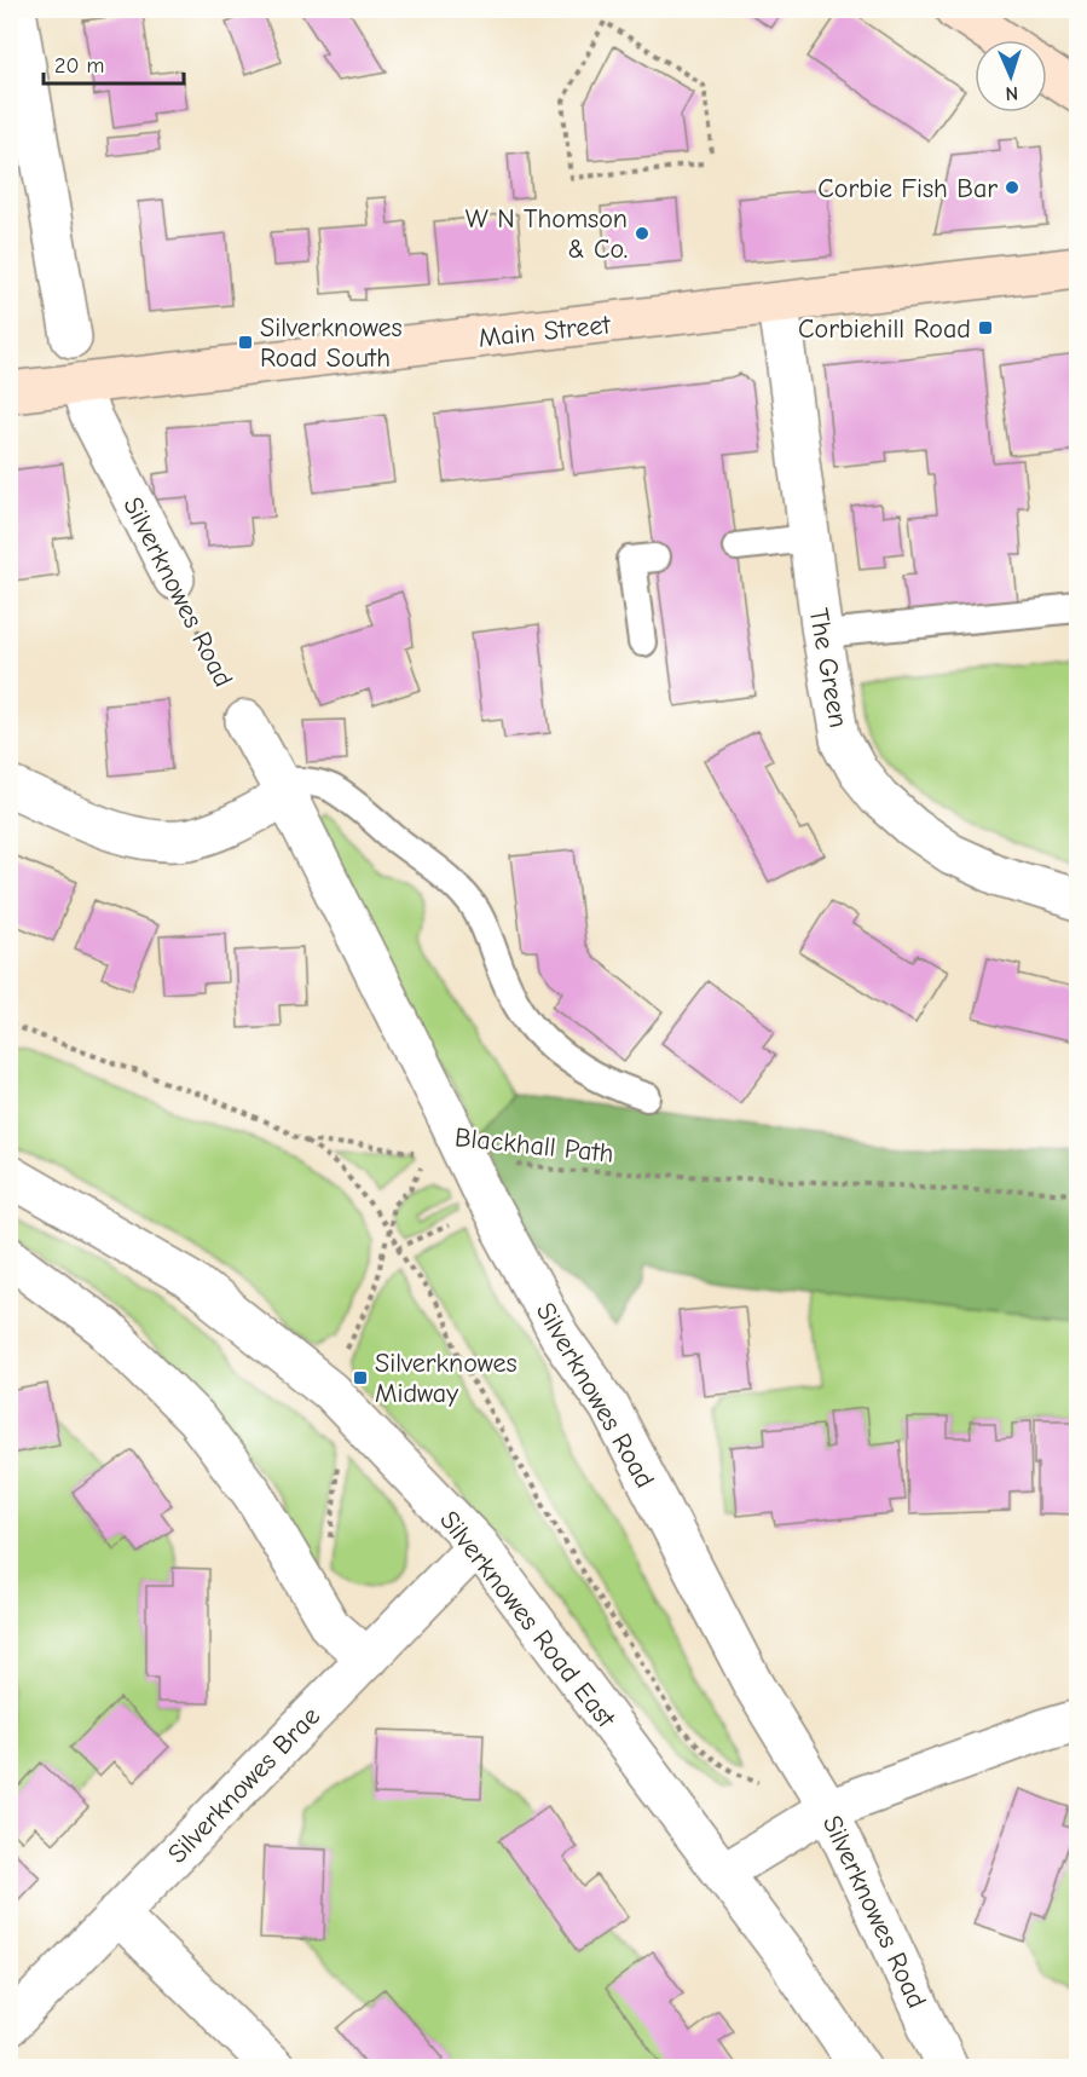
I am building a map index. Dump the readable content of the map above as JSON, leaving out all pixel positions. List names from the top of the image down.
{
  "streets": {
    "main road": ["Main Street"],
    "street": [
      "Silverknowes Road",
      "The Green",
      "Silverknowes Road East",
      "Silverknowes Brae"
    ],
    "path": ["Blackhall Path"]
  },
  "crossings": [
    ["Main Street", "Silverknowes Road"],
    ["Main Street", "The Green"],
    ["Silverknowes Road East", "Silverknowes Brae"]
  ],
  "places": {
    "other": ["Corbie Fish Bar", "W N Thomson & Co."],
    "transit": ["Corbiehill Road", "Silverknowes Road South", "Silverknowes Midway"]
  },
  "scale_bar": "20 m",
  "north": "bottom"
}
